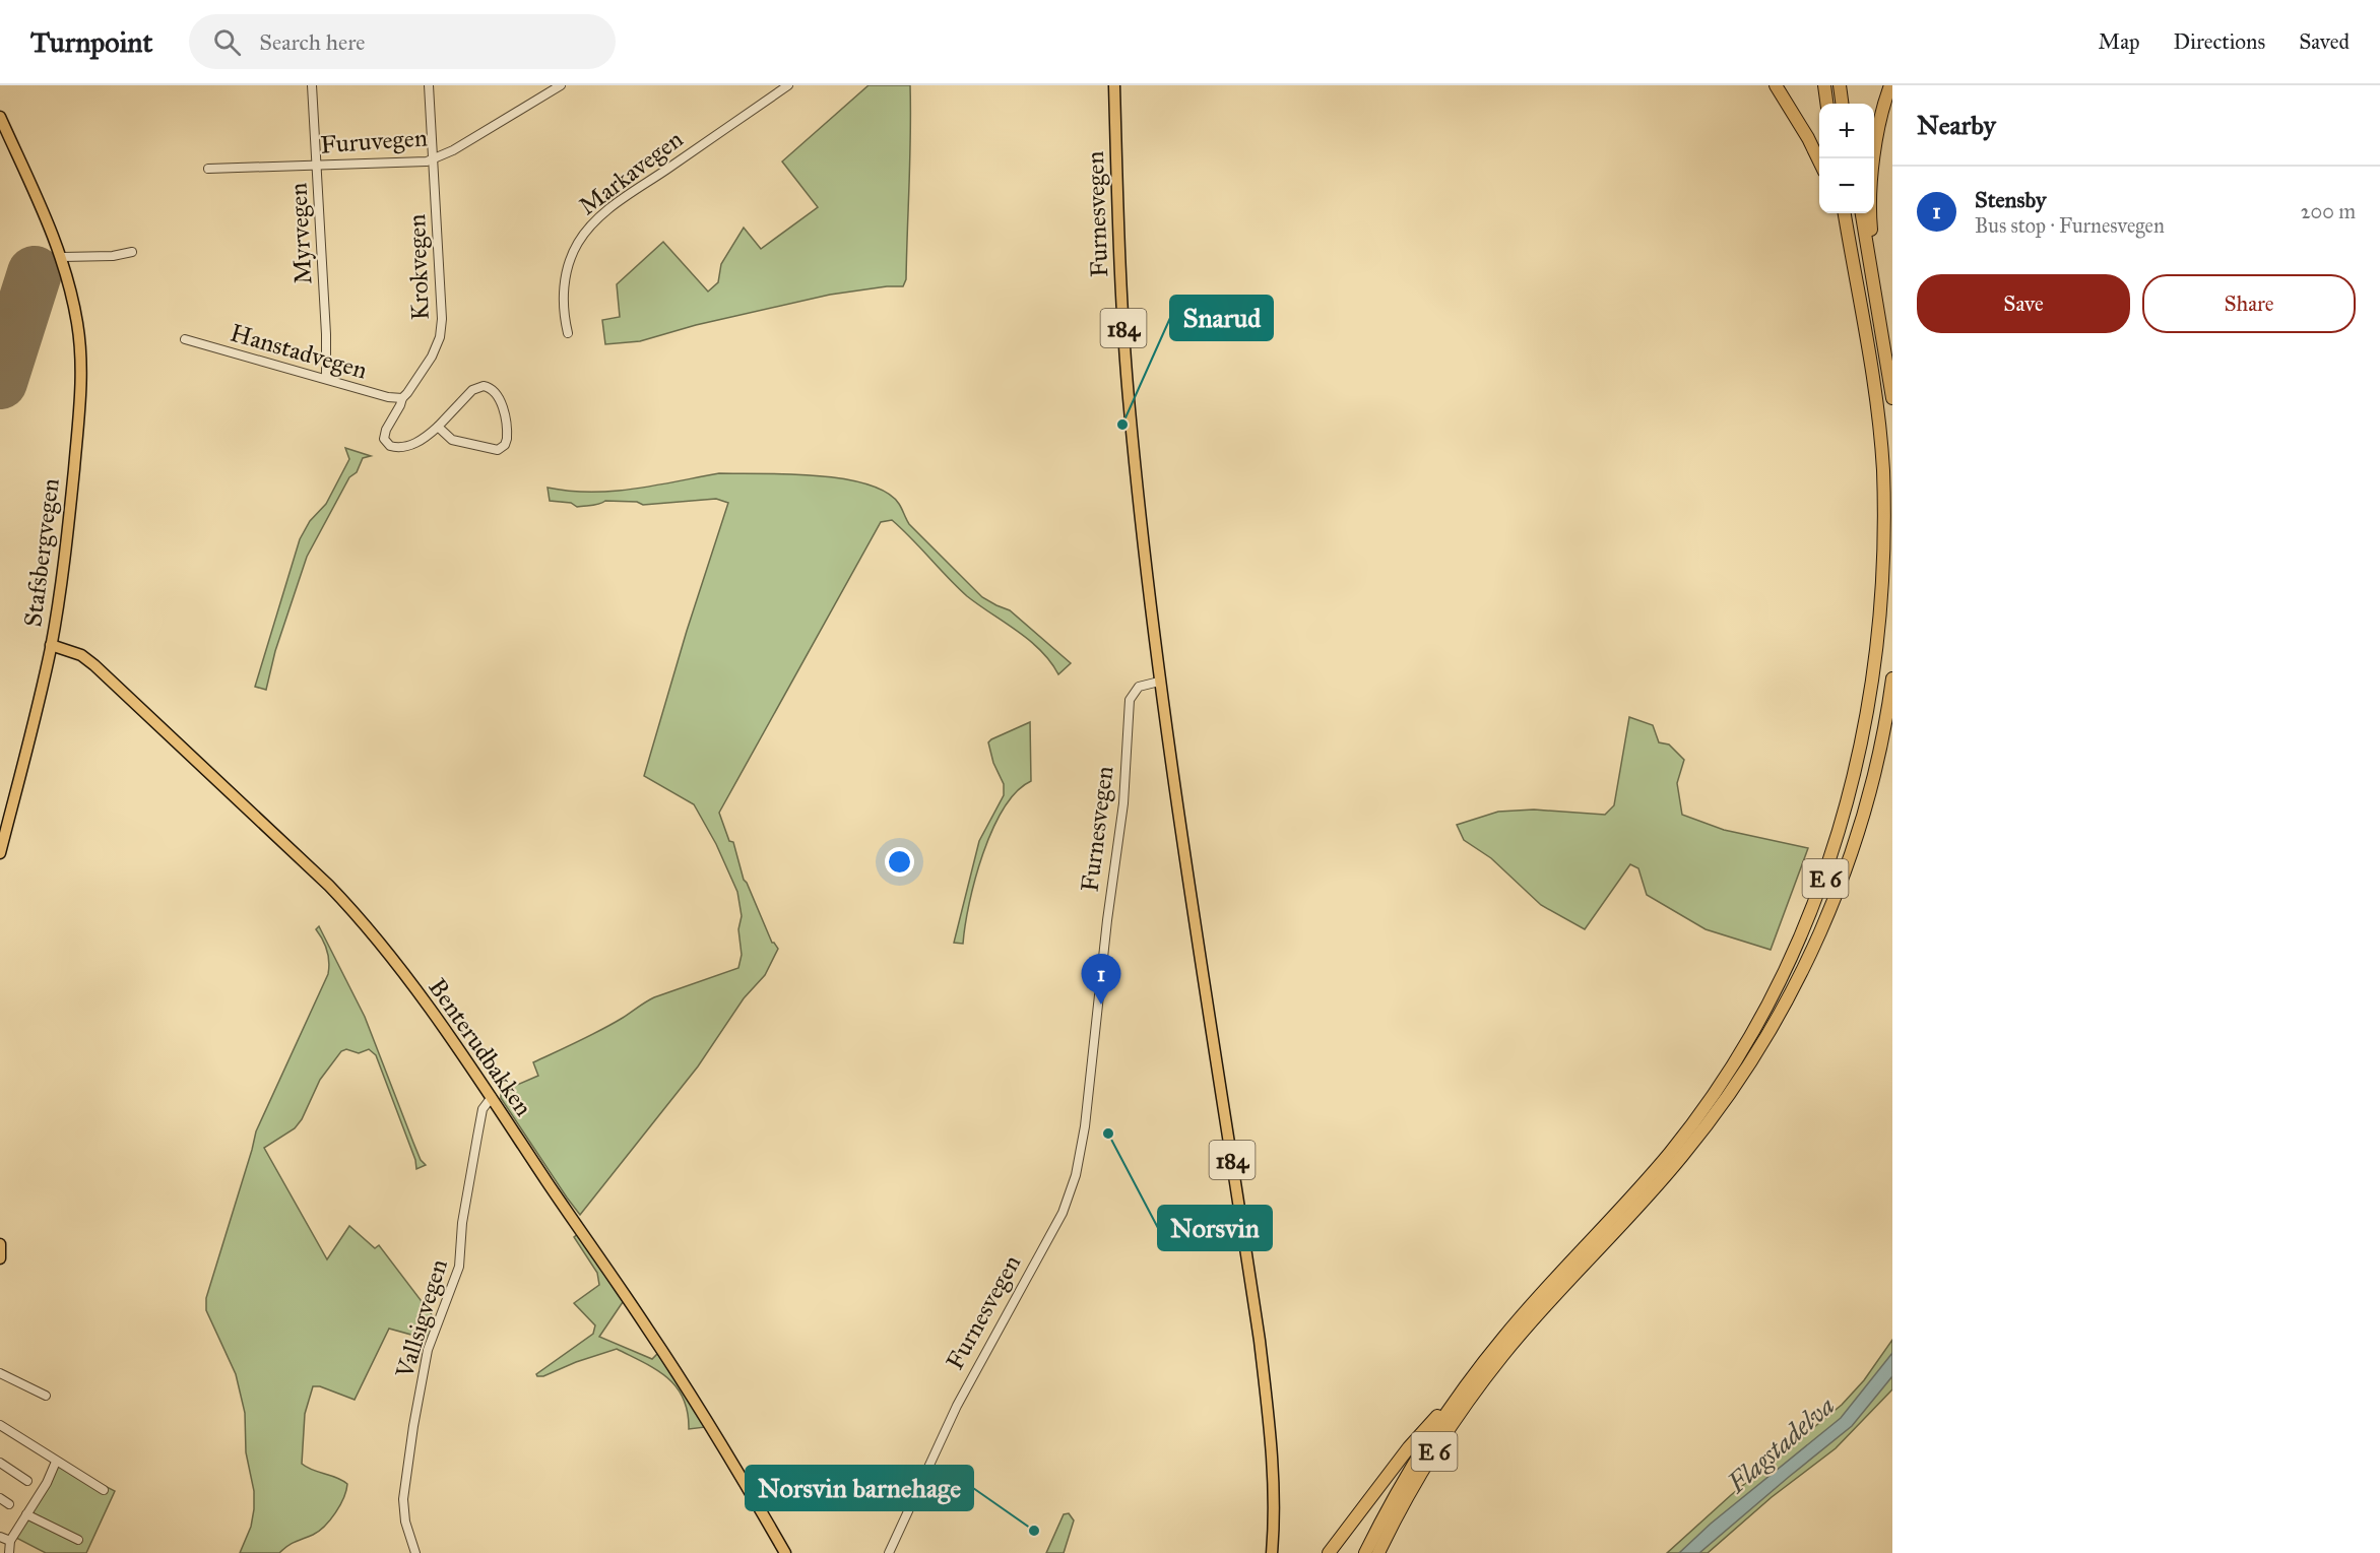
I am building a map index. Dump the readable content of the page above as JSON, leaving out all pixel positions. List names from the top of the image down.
{
  "streets": {
    "highway": ["E 6"],
    "main road": [
      "Furnesvegen",
      "184",
      "Stafsbergvegen",
      "Benterudbakken"
    ],
    "street": [
      "Furuvegen",
      "Markavegen",
      "Myrvegen",
      "Krokvegen",
      "Hanstadvegen",
      "Vallsigvegen"
    ]
  },
  "crossings": [
    ["Furuvegen", "Myrvegen"],
    ["Furuvegen", "Krokvegen"],
    ["Furnesvegen", "184"],
    ["Myrvegen", "Hanstadvegen"],
    ["Krokvegen", "Hanstadvegen"],
    ["Stafsbergvegen", "Benterudbakken"],
    ["Benterudbakken", "Vallsigvegen"]
  ],
  "water": ["Flagstadelva"],
  "places": ["Snarud", "Norsvin", "Norsvin barnehage"],
  "page": {
    "header": "Turnpoint",
    "search": "Search here",
    "nav": ["Map", "Directions", "Saved"],
    "heading": "Nearby",
    "map_buttons": ["+", "−"],
    "list": [
      {
        "mark": "1",
        "name": "Stensby",
        "note": "Bus stop · Furnesvegen",
        "value": "200 m"
      }
    ],
    "buttons": ["Save", "Share"],
    "pins": "1"
  }
}
